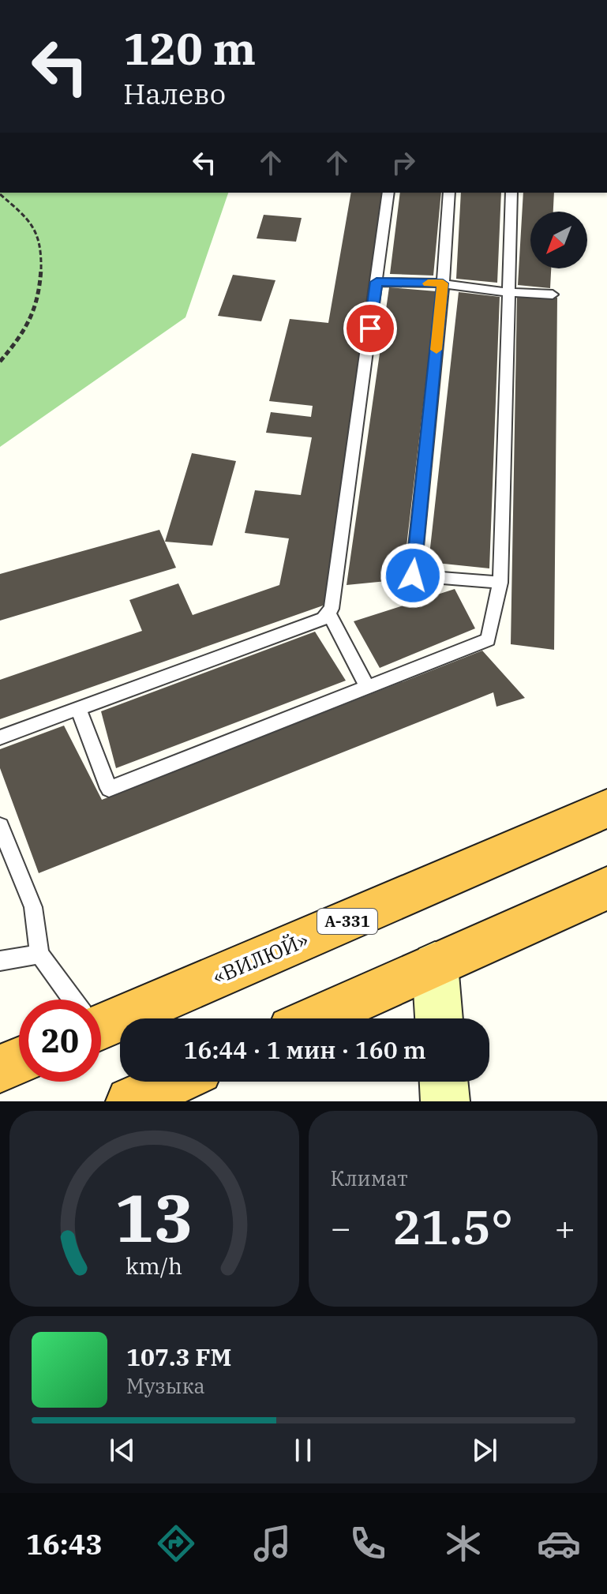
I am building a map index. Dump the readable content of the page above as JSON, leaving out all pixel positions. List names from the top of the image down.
{
  "streets": {
    "highway": ["А-331", "«ВИЛЮЙ»"]
  },
  "north": "bottom left",
  "page": {
    "turn": ["120 m", "Налево"],
    "limit": "20",
    "trip": "16:44 · 1 мин · 160 m",
    "tile": "Климат",
    "heat": ["−", "21.5°", "+"],
    "song": ["107.3 FM", "Музыка"],
    "tabs": "16:43",
    "gauge": ["13", "km/h"]
  }
}
